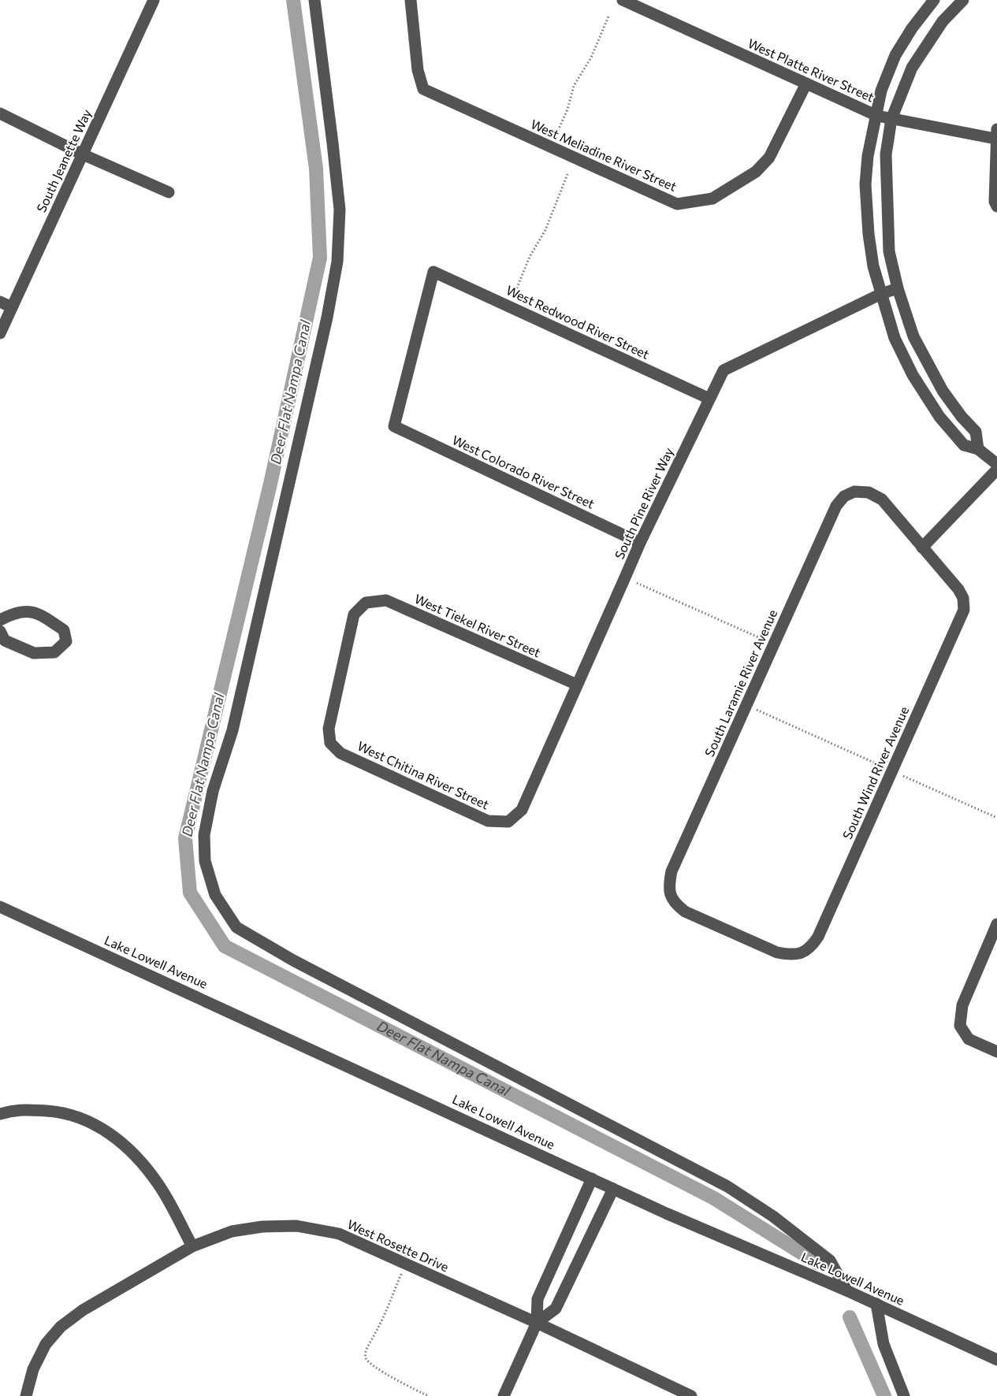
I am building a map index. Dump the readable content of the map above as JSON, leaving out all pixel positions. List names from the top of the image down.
{
  "streets": {
    "street": [
      "West Platte River Street",
      "West Meliadine River Street",
      "South Jeanette Way",
      "West Redwood River Street",
      "West Colorado River Street",
      "South Pine River Way",
      "West Tiekel River Street",
      "South Laramie River Avenue",
      "South Wind River Avenue",
      "West Chitina River Street",
      "Lake Lowell Avenue",
      "West Rosette Drive"
    ]
  },
  "crossings": [
    ["West Platte River Street", "West Meliadine River Street"],
    ["West Redwood River Street", "West Colorado River Street"],
    ["West Redwood River Street", "South Pine River Way"],
    ["West Colorado River Street", "South Pine River Way"],
    ["South Pine River Way", "West Tiekel River Street"],
    ["South Pine River Way", "West Chitina River Street"],
    ["West Tiekel River Street", "West Chitina River Street"],
    ["South Laramie River Avenue", "South Wind River Avenue"]
  ],
  "water": ["Deer Flat Nampa Canal"]
}
